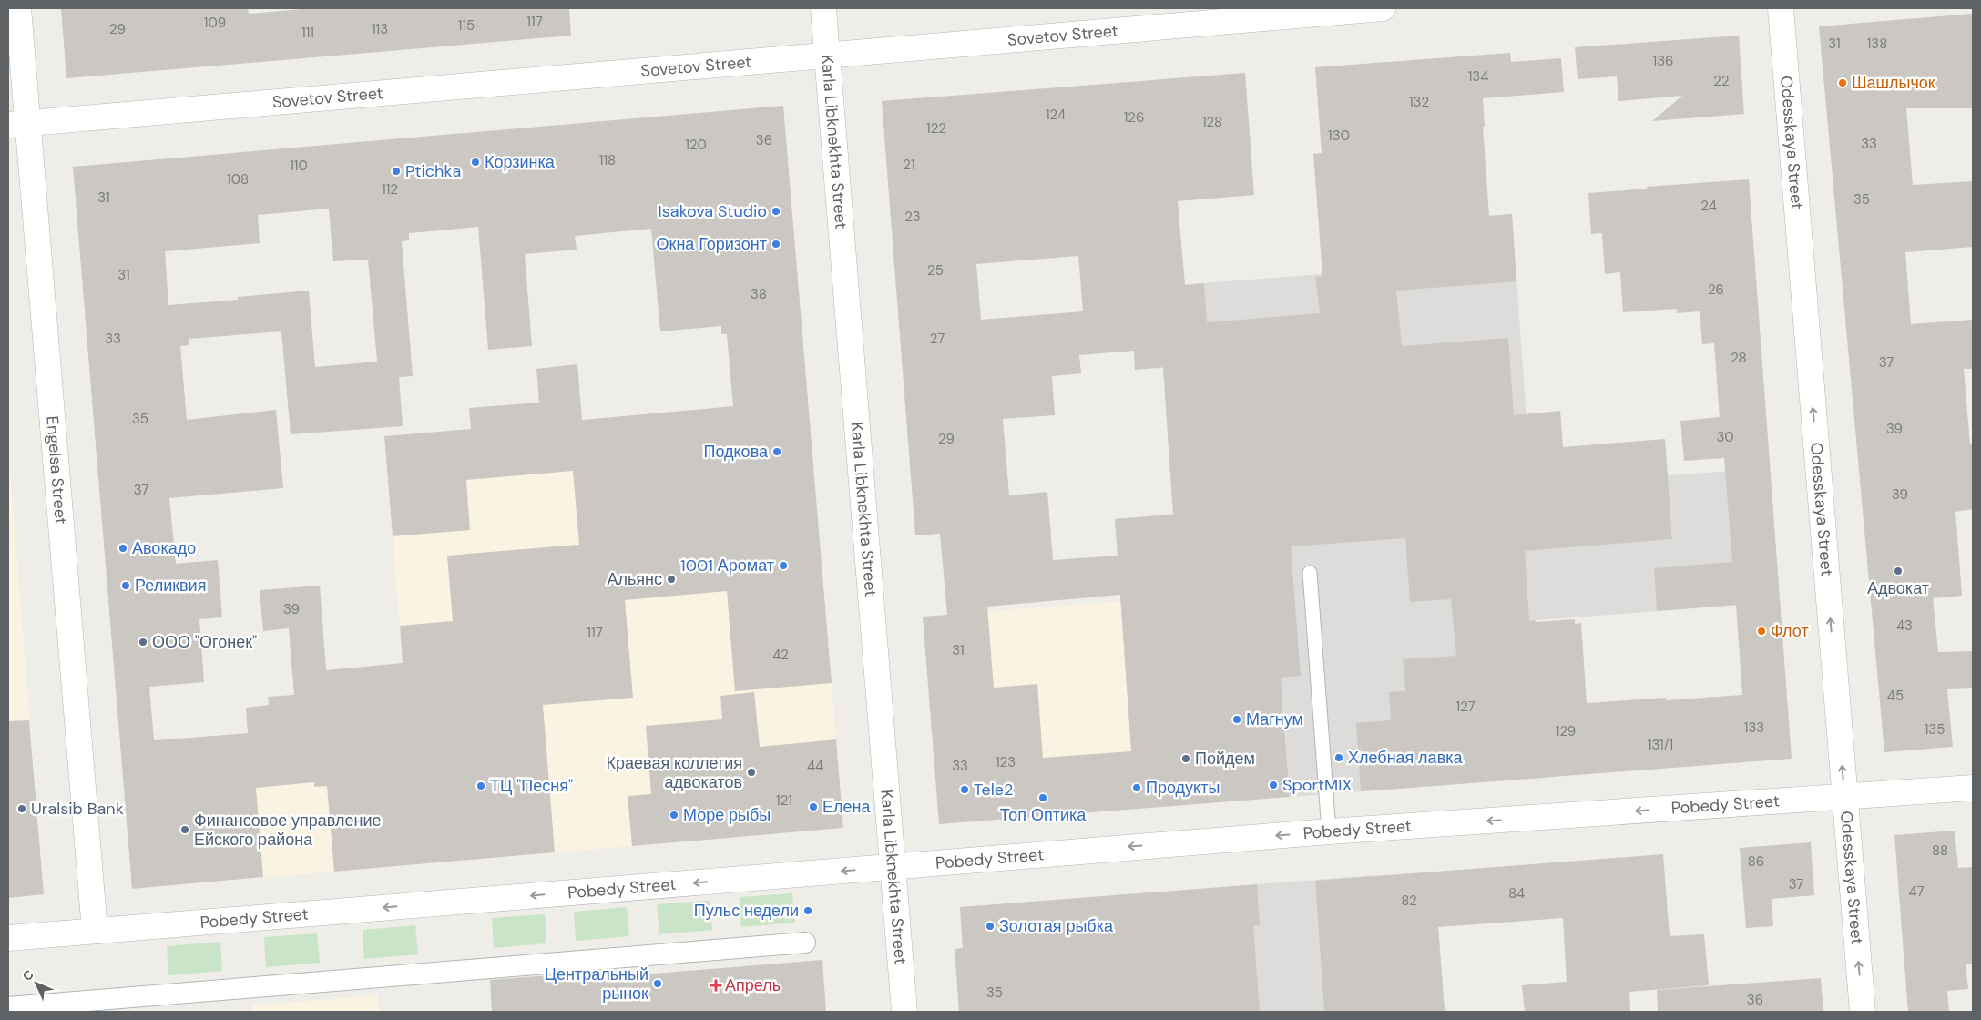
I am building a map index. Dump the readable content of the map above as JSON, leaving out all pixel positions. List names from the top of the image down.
{
  "streets": {
    "street": [
      "Sovetov Street",
      "Karla Libknekhta Street",
      "Odesskaya Street",
      "Engelsa Street",
      "Pobedy Street"
    ]
  },
  "crossings": [
    ["Sovetov Street", "Karla Libknekhta Street"],
    ["Sovetov Street", "Engelsa Street"],
    ["Karla Libknekhta Street", "Pobedy Street"],
    ["Odesskaya Street", "Pobedy Street"],
    ["Engelsa Street", "Pobedy Street"]
  ],
  "one_way": ["Odesskaya Street"],
  "places": {
    "other": [
      "Шашлычок",
      "Корзинка",
      "Ptichka",
      "Isakova Studio",
      "Окна Горизонт",
      "Подкова",
      "Авокадо",
      "1001 Аромат",
      "Адвокат",
      "Альянс",
      "Реликвия",
      "Флот",
      "ООО \"Огонек\"",
      "Магнум",
      "Хлебная лавка",
      "Пойдем",
      "Краевая коллегия адвокатов",
      "SportMIX",
      "ТЦ \"Песня\"",
      "Продукты",
      "Tele2",
      "Топ Оптика",
      "Елена",
      "Uralsib Bank",
      "Море рыбы",
      "Финансовое управление Ейского района",
      "Пульс недели",
      "Золотая рыбка",
      "Центральный рынок"
    ],
    "health": ["Апрель"]
  },
  "house_numbers": [
    "117",
    "109",
    "115",
    "29",
    "113",
    "111",
    "31",
    "138",
    "136",
    "134",
    "22",
    "132",
    "124",
    "126",
    "128",
    "122",
    "130",
    "36",
    "33",
    "120",
    "118",
    "21",
    "110",
    "108",
    "112",
    "31",
    "35",
    "24",
    "23",
    "25",
    "31",
    "26",
    "38",
    "33",
    "27",
    "28",
    "37",
    "35",
    "39",
    "30",
    "29",
    "37",
    "39",
    "39",
    "43",
    "117",
    "31",
    "42",
    "45",
    "127",
    "133",
    "135",
    "129",
    "131/1",
    "123",
    "44",
    "33",
    "121",
    "88",
    "86",
    "37",
    "47",
    "84",
    "82",
    "35",
    "36"
  ],
  "north": "top left"
}
